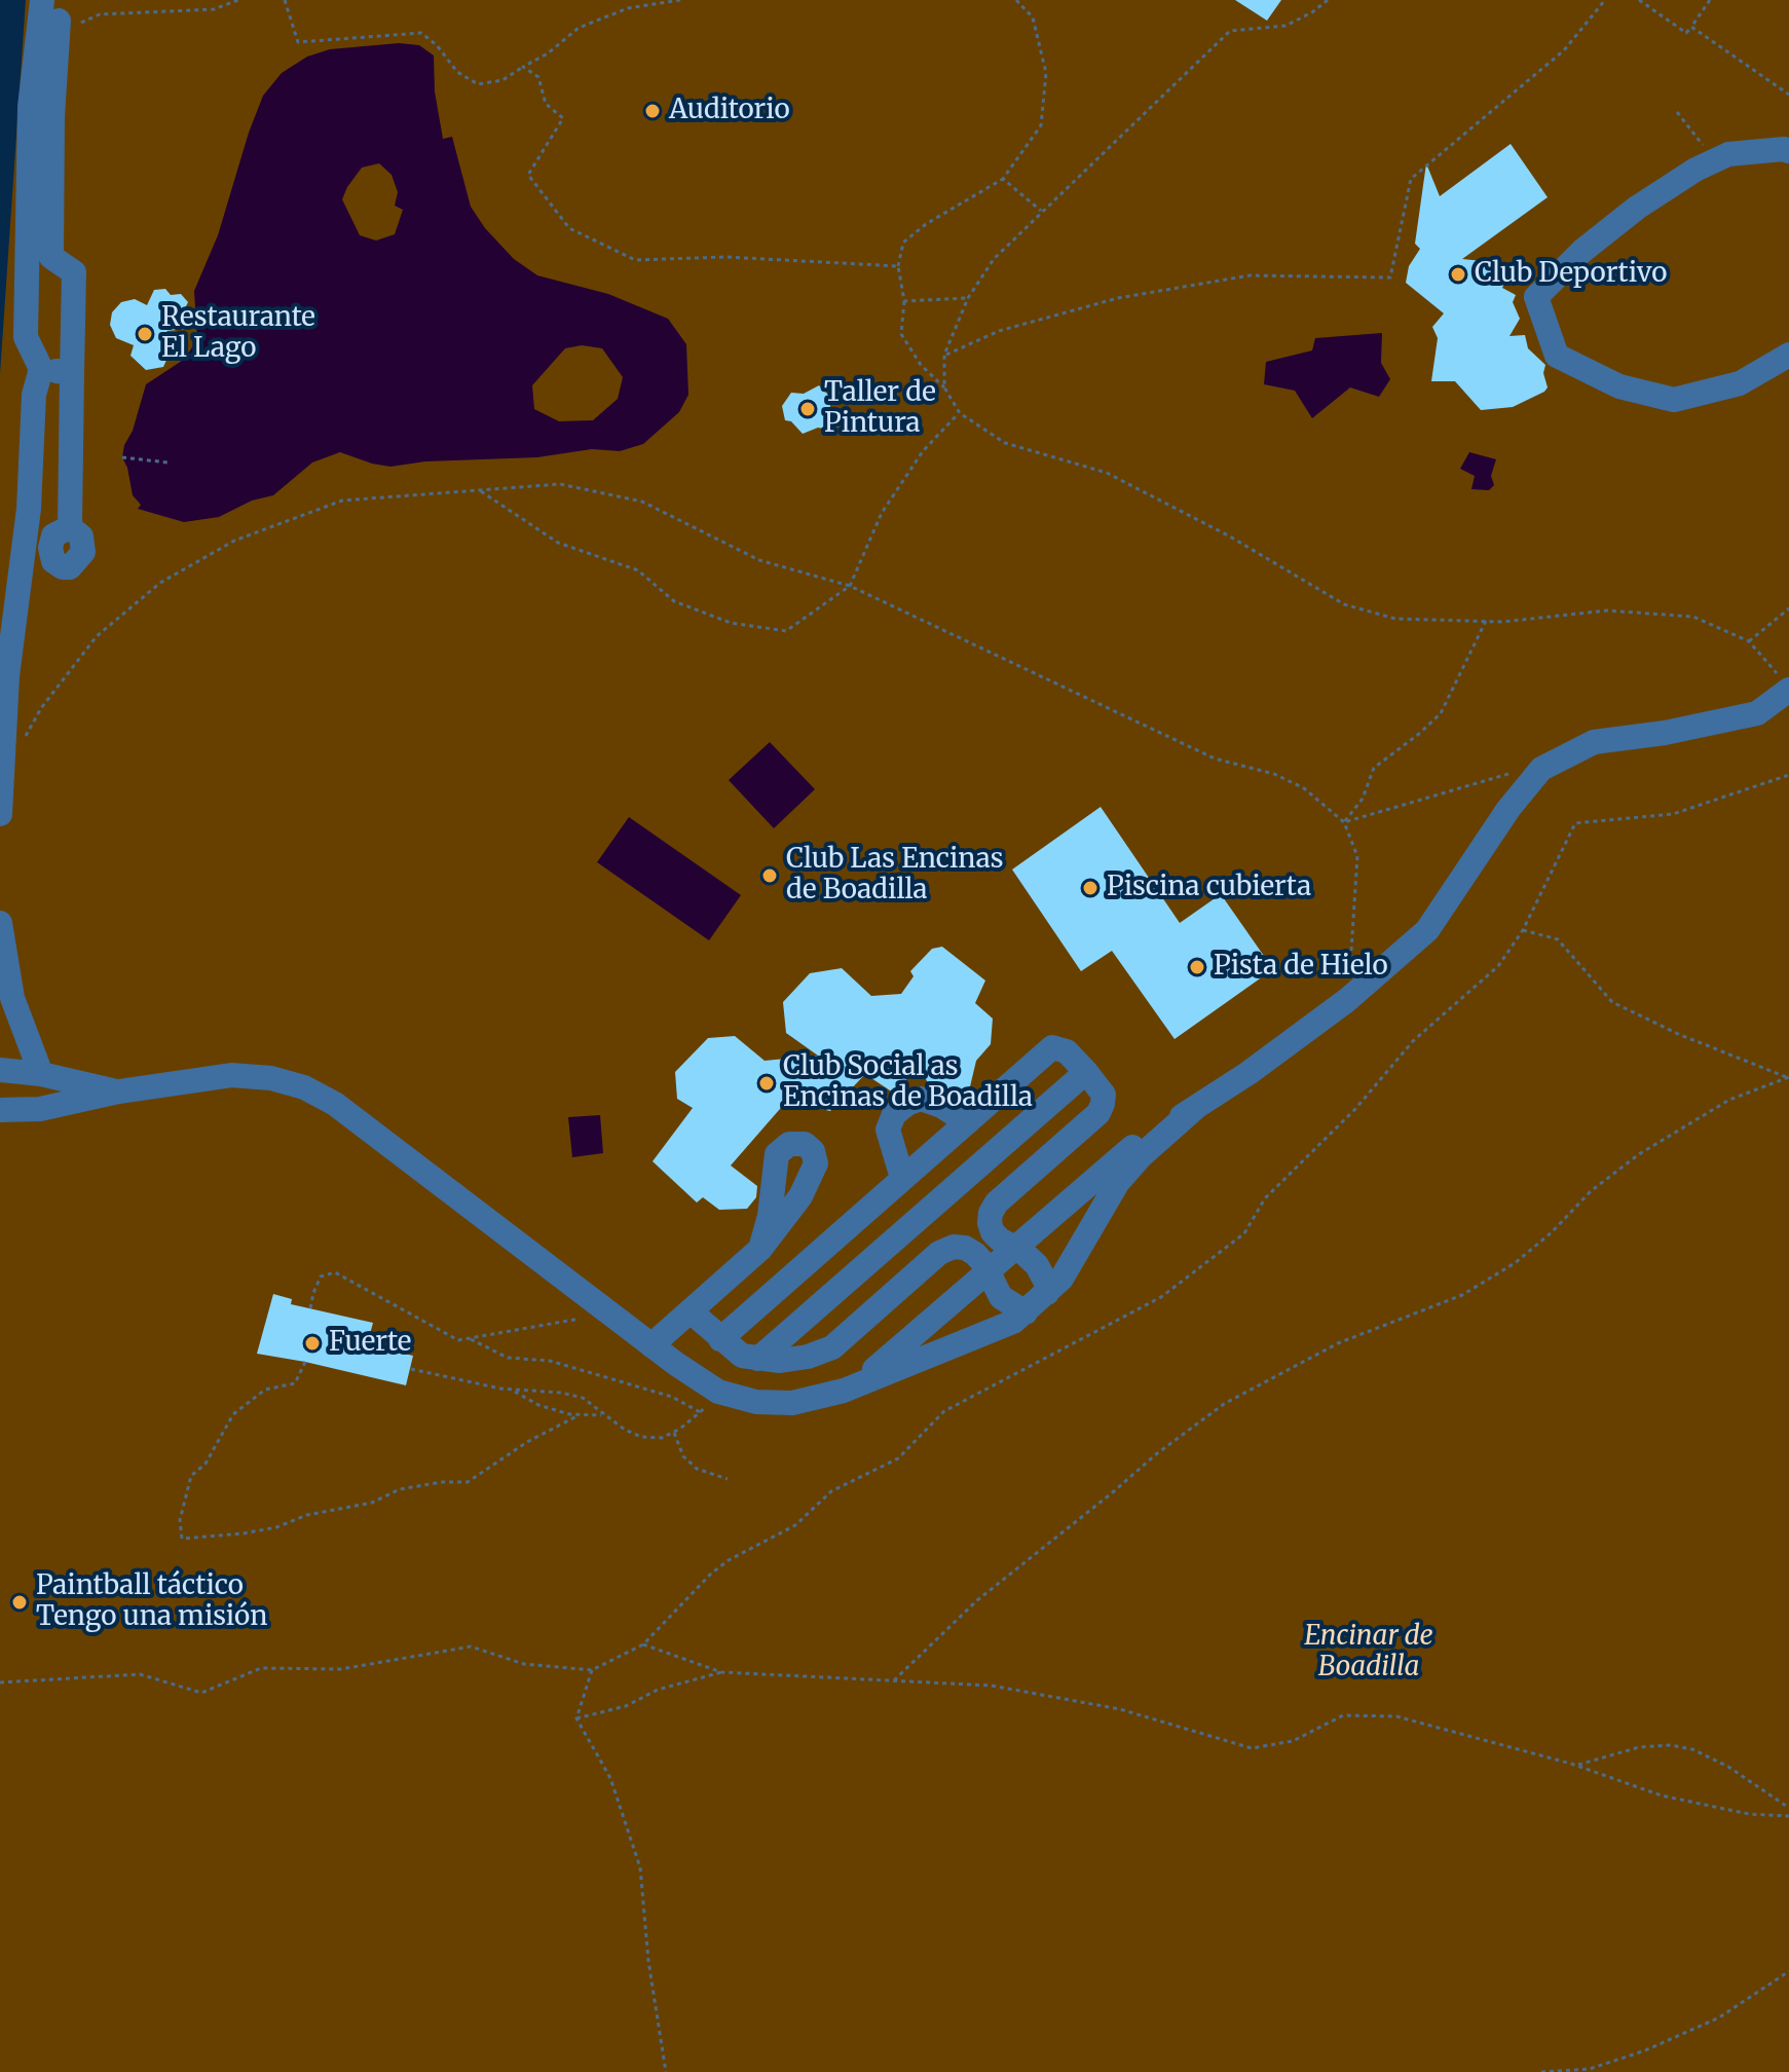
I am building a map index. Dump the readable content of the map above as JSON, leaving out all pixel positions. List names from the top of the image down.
{
  "parks": ["Encinar de Boadilla"],
  "places": [
    "Auditorio",
    "Club Deportivo",
    "Restaurante El Lago",
    "Taller de Pintura",
    "Club Las Encinas de Boadilla",
    "Piscina cubierta",
    "Pista de Hielo",
    "Club Social as Encinas de Boadilla",
    "Fuerte",
    "Paintball táctico Tengo una misión"
  ]
}
